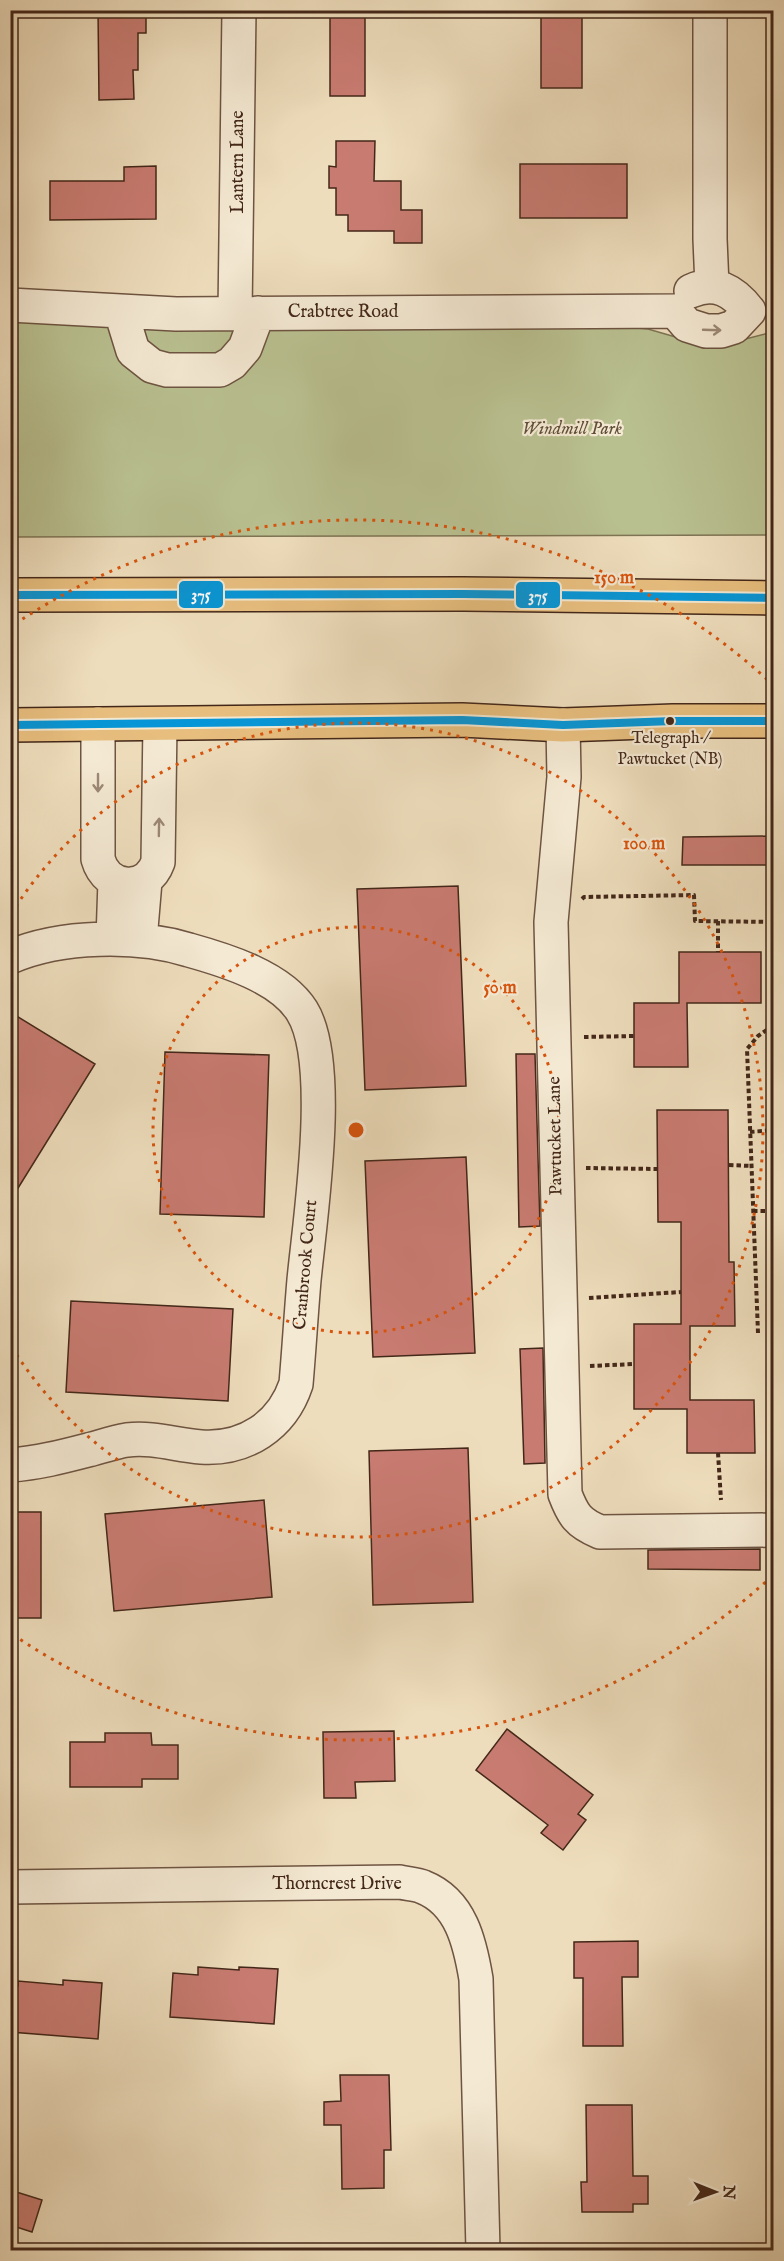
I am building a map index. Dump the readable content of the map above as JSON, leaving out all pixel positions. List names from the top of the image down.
{
  "streets": {
    "street": [
      "Lantern Lane",
      "Crabtree Road",
      "Pawtucket Lane",
      "Cranbrook Court",
      "Thorncrest Drive"
    ]
  },
  "crossings": [
    ["Lantern Lane", "Crabtree Road"]
  ],
  "parks": ["Windmill Park"],
  "places": ["Telegraph / Pawtucket (NB)"],
  "lines": ["transit line 375"],
  "north": "right",
  "rings": ["150 m", "100 m", "50 m"]
}
